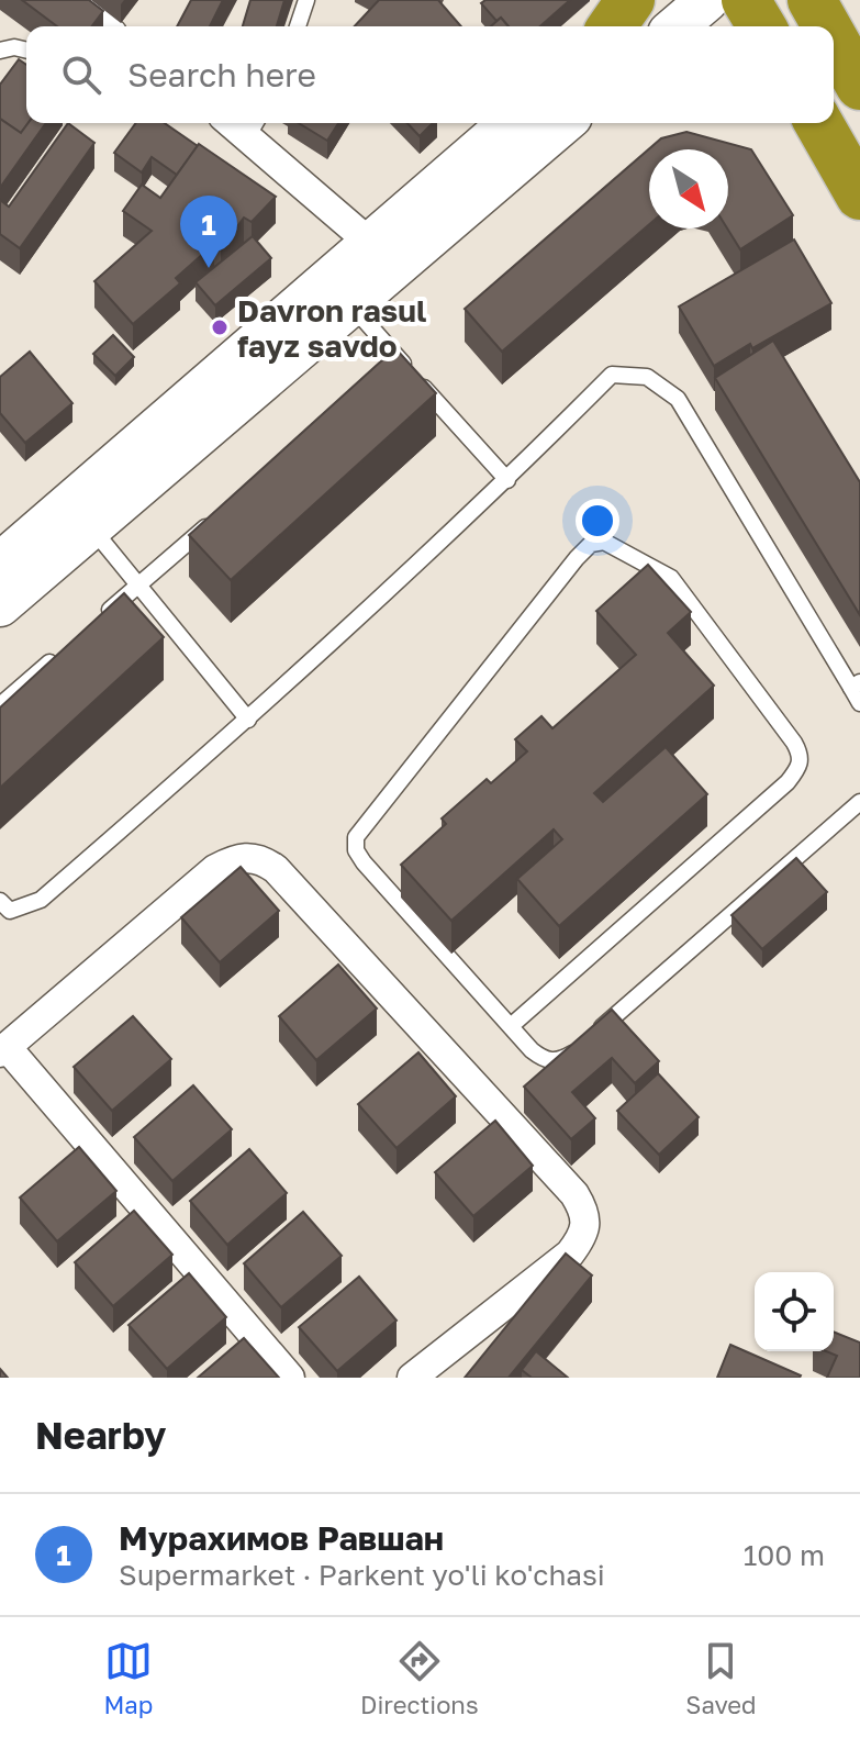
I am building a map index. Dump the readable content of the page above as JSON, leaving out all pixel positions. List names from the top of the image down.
{
  "places": ["Davron rasul fayz savdo"],
  "north": "bottom right",
  "page": {
    "search": "Search here",
    "pins": "1",
    "heading": "Nearby",
    "list": [
      {
        "mark": "1",
        "name": "Мурахимов Равшан",
        "note": "Supermarket · Parkent yo'li ko'chasi",
        "value": "100 m"
      }
    ],
    "nav": ["Map", "Directions", "Saved"]
  }
}
